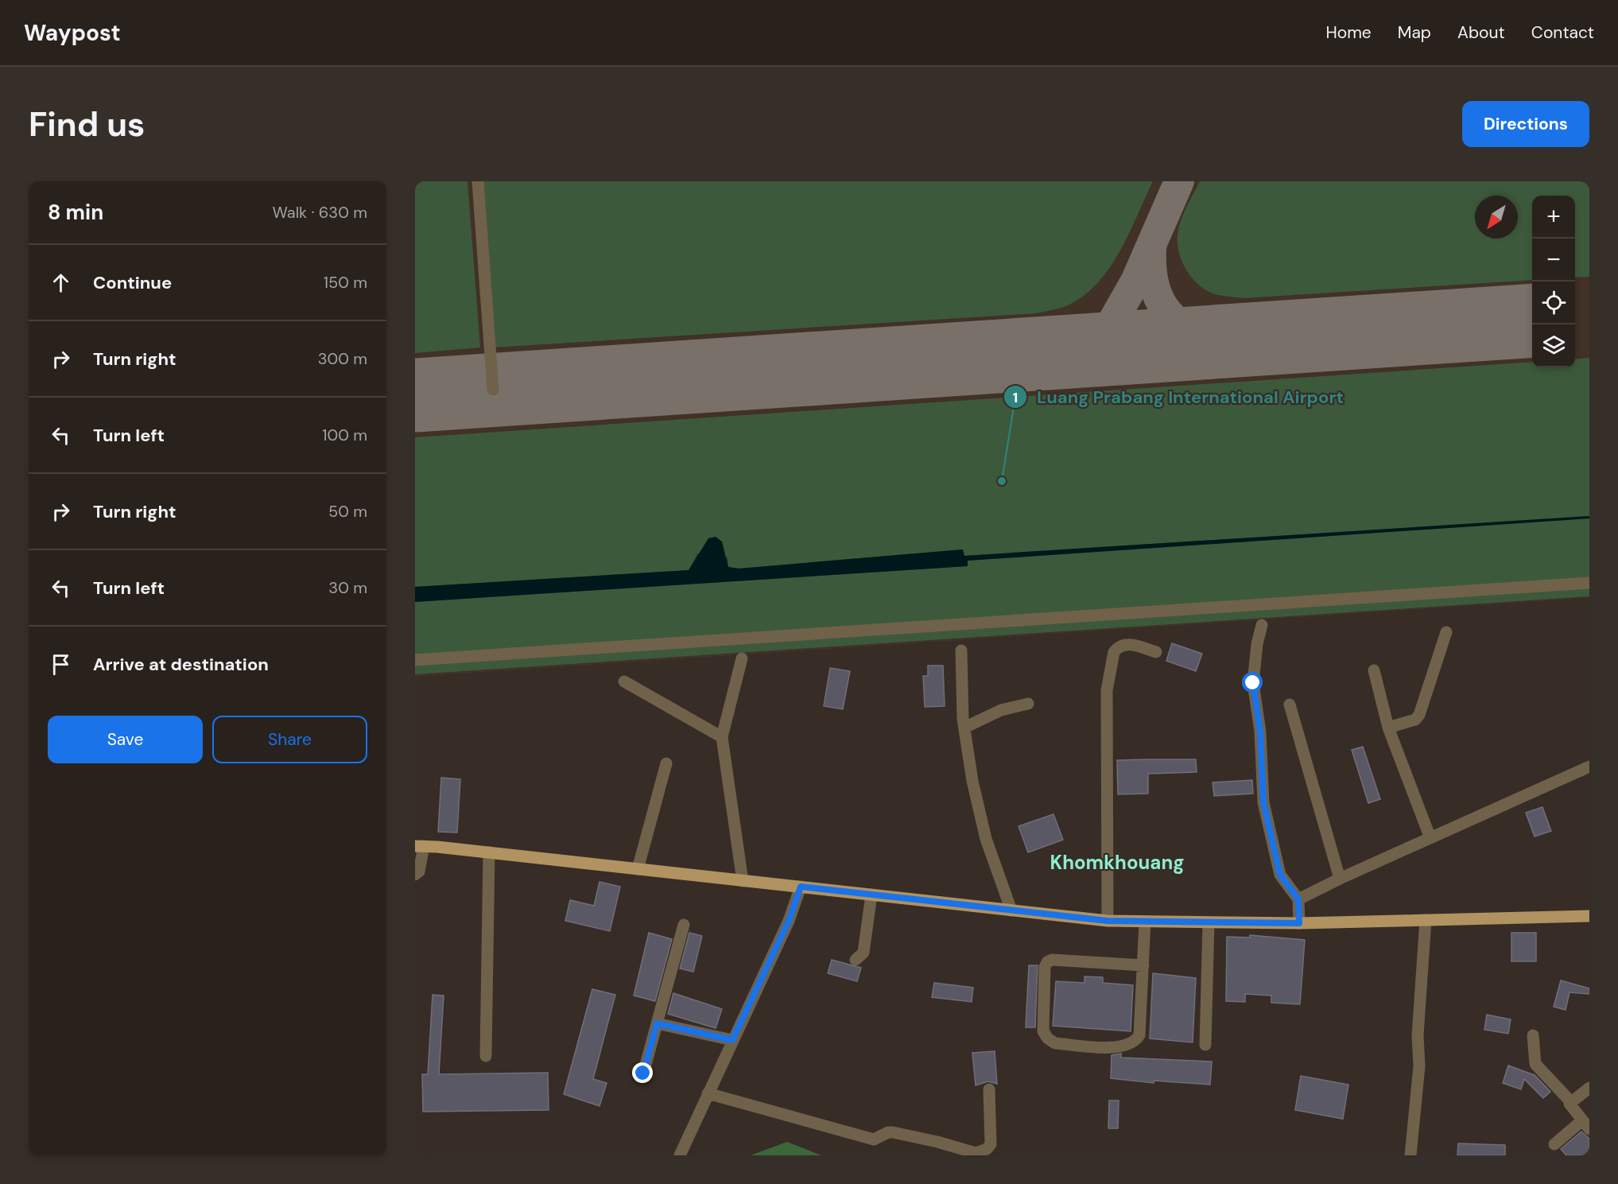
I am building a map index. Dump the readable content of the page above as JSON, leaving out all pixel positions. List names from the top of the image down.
{
  "districts": ["Khomkhouang"],
  "places": ["Luang Prabang International Airport"],
  "north": "bottom left",
  "page": {
    "header": "Waypost",
    "nav": [
      "Home",
      "Map",
      "About",
      "Contact"
    ],
    "buttons": [
      "Directions",
      ["Save", "Share"]
    ],
    "title": "Find us",
    "heading": ["8 min", "Walk · 630 m"],
    "map_buttons": ["+", "−"],
    "list": [
      ["Continue", "150 m"],
      ["Turn right", "300 m"],
      ["Turn left", "100 m"],
      ["Turn right", "50 m"],
      ["Turn left", "30 m"],
      "Arrive at destination"
    ]
  }
}
